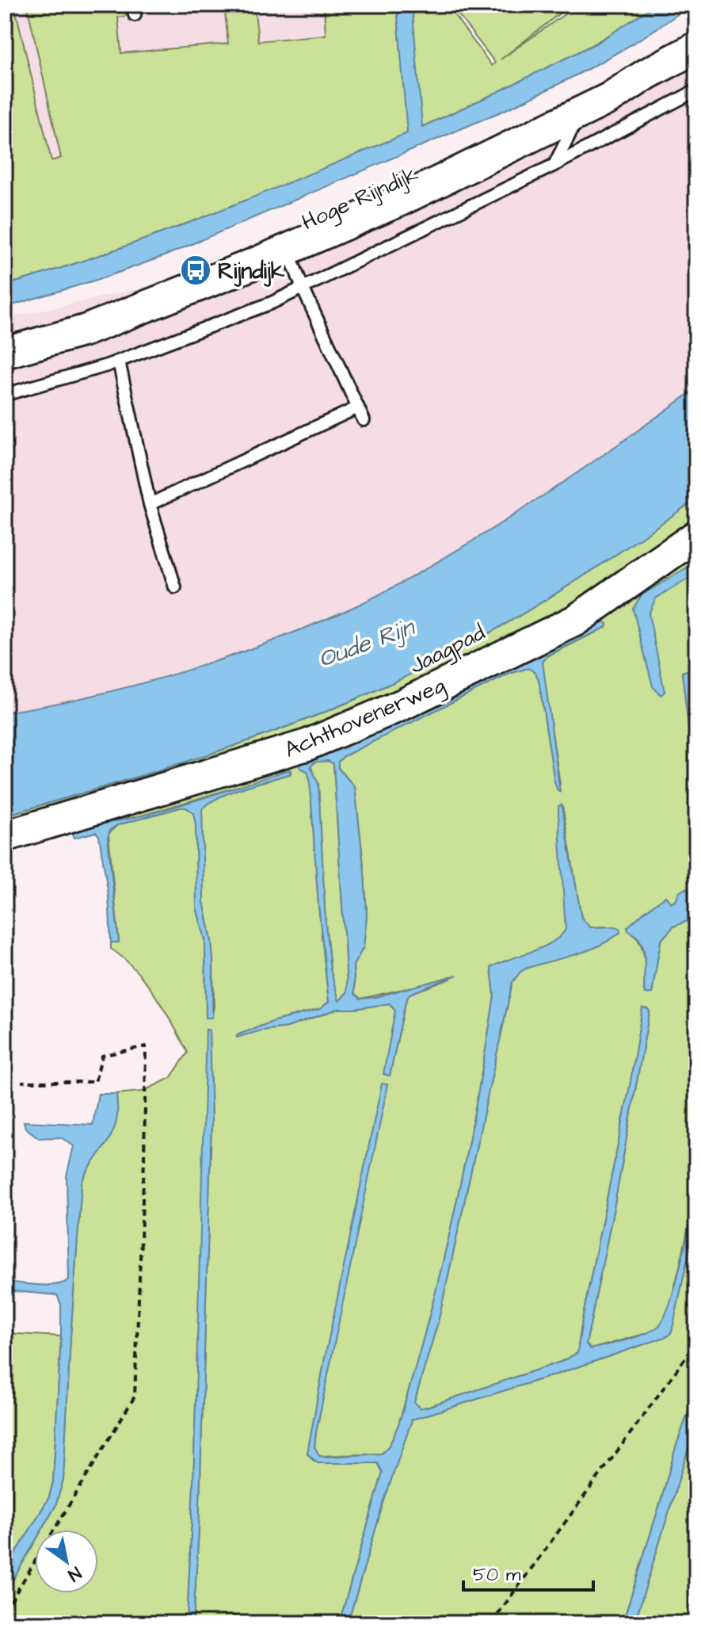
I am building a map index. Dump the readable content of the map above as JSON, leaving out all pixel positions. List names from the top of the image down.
{
  "streets": {
    "street": ["Hoge Rijndijk", "Achthovenerweg"]
  },
  "water": ["Oude Rijn"],
  "places": {
    "bus stop": ["Rijndijk"]
  },
  "scale_bar": "50 m",
  "north": "bottom right"
}
